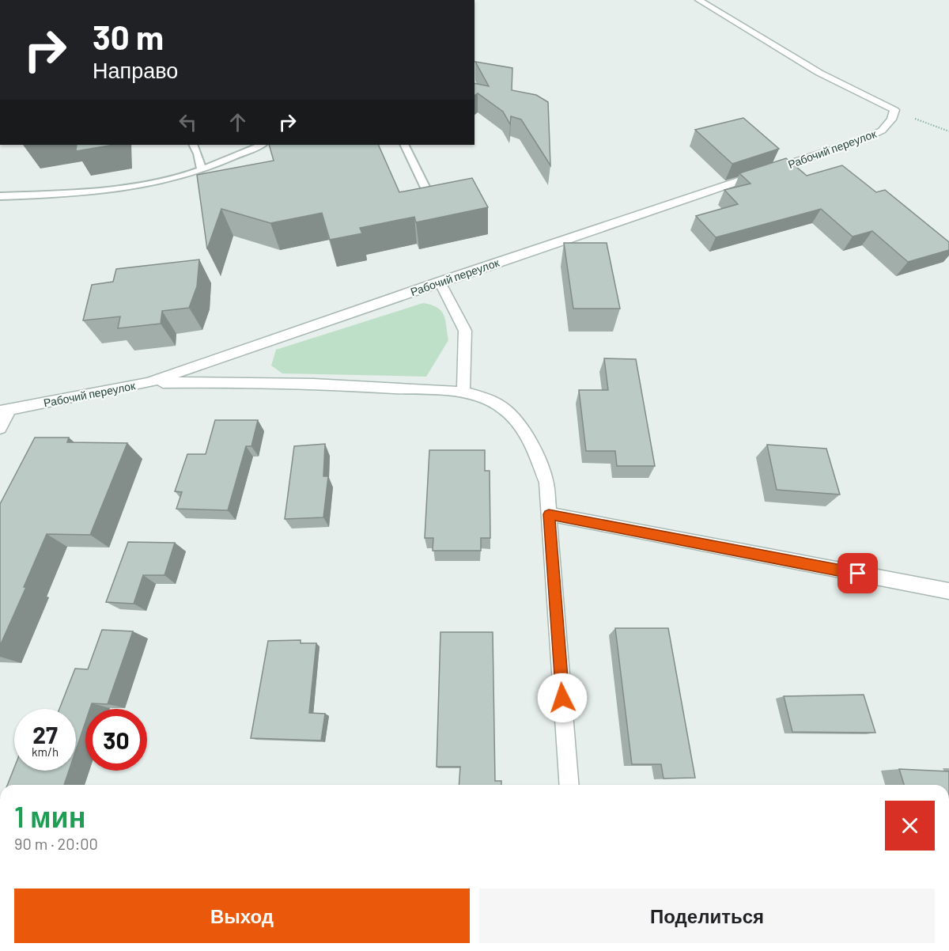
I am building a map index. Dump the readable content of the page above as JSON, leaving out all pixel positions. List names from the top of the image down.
{
  "streets": {
    "street": ["Рабочий переулок"]
  },
  "page": {
    "turn": ["30 m", "Направо"],
    "speed": "27 km/h",
    "limit": "30",
    "heading": ["1 мин", "90 m · 20:00"],
    "buttons": ["Выход", "Поделиться"]
  }
}
